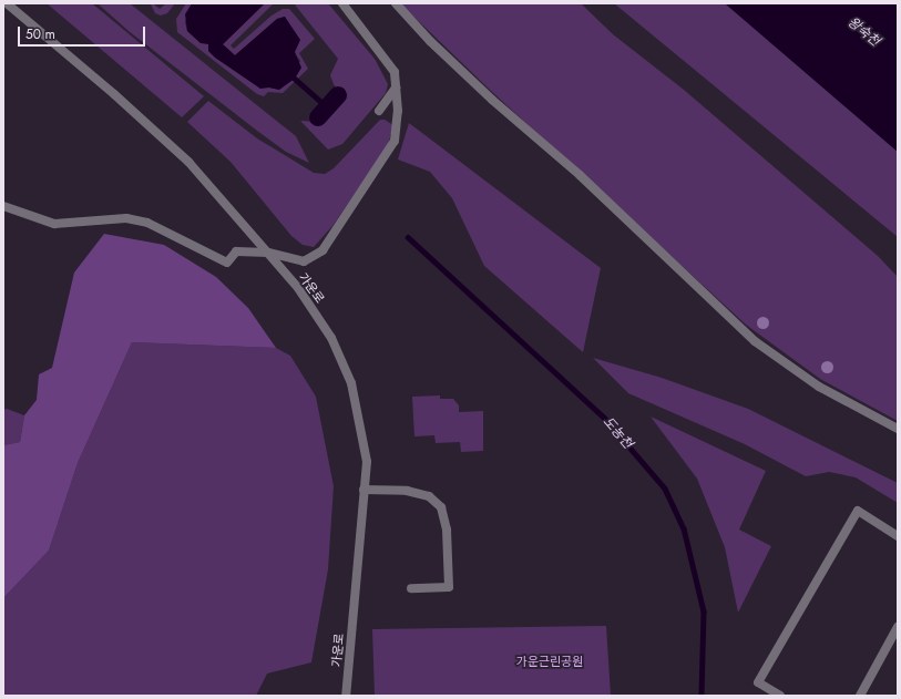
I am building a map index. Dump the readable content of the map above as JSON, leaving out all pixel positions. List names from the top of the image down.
{
  "streets": {
    "street": ["가운로"]
  },
  "water": ["왕숙천", "도농천"],
  "parks": ["가운근린공원"],
  "scale_bar": "50 m"
}
